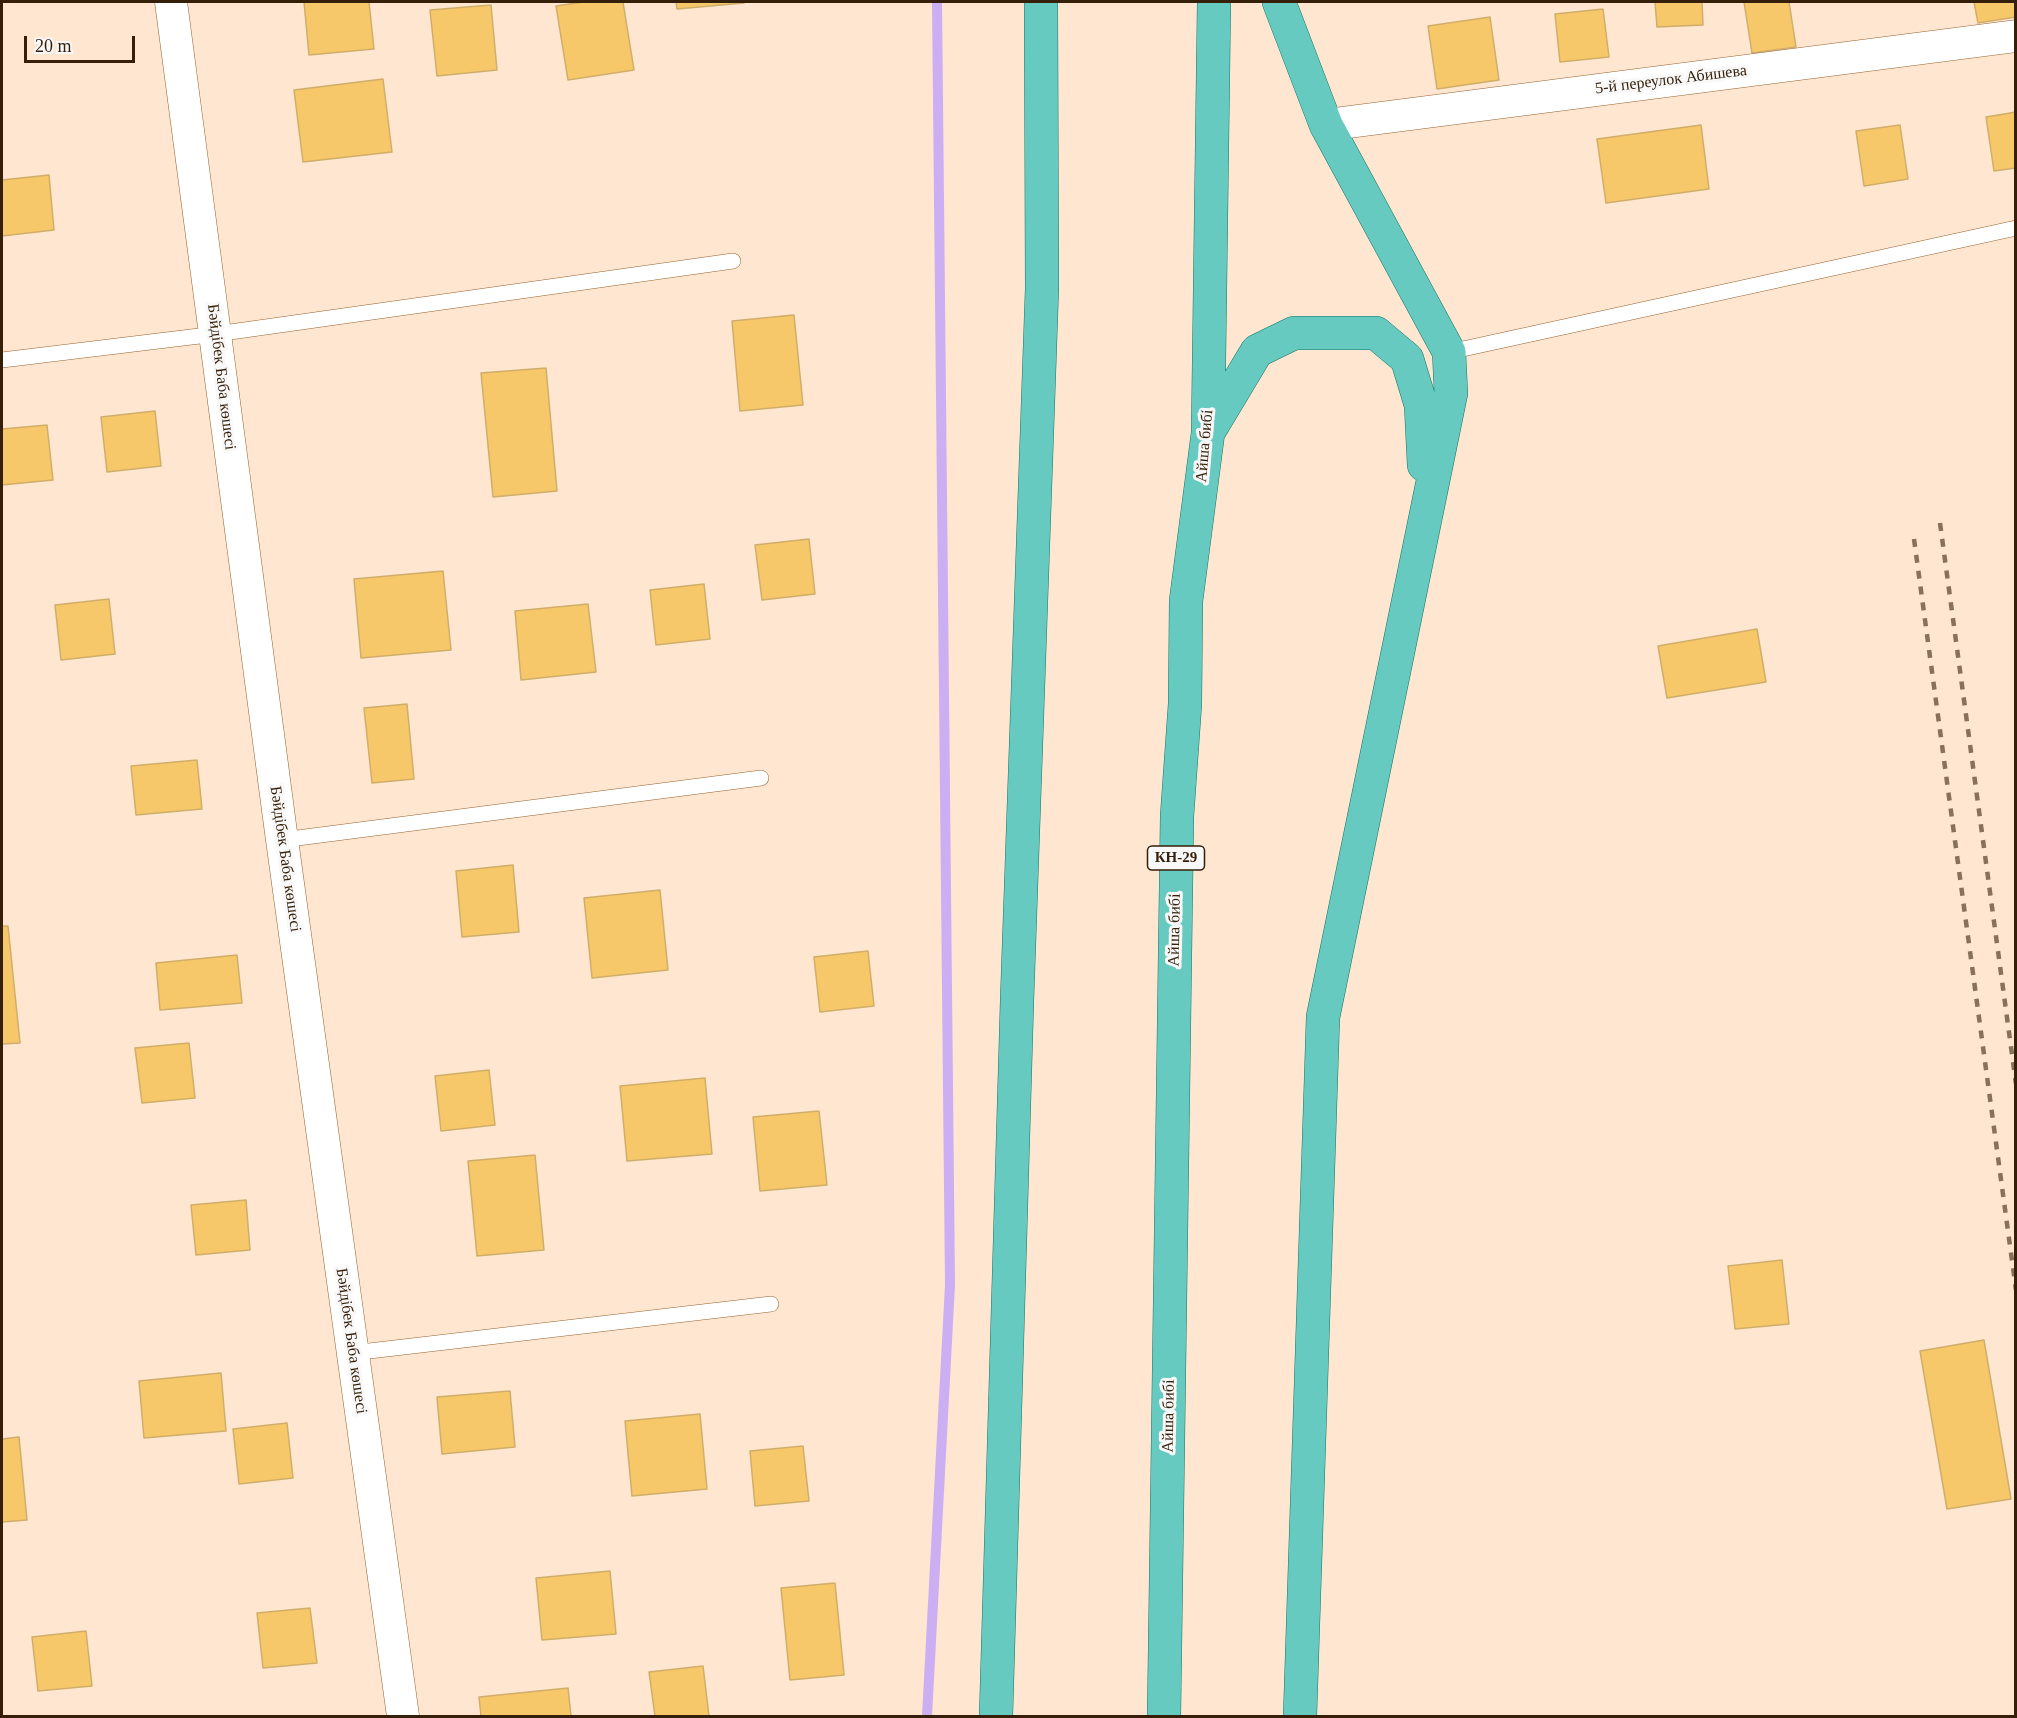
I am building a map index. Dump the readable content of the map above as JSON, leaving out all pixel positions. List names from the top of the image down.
{
  "streets": {
    "main road": ["Айша бибі", "КН-29"],
    "street": ["5-й переулок Абишева", "Бәйдібек Баба көшесі"]
  },
  "scale_bar": "20 m"
}
